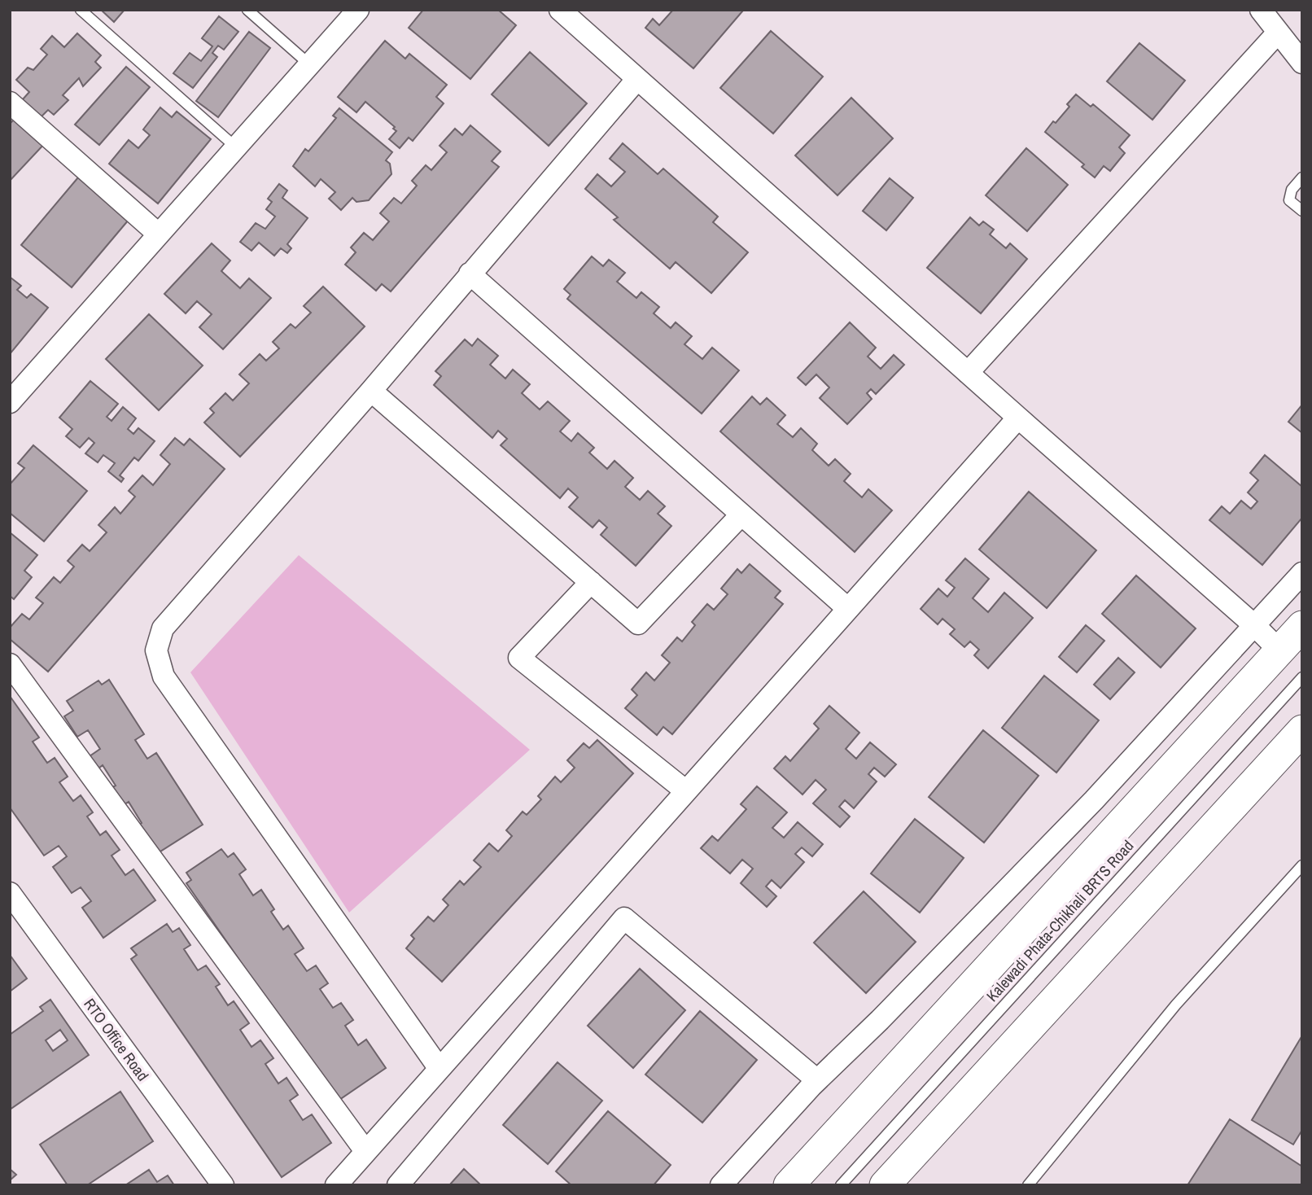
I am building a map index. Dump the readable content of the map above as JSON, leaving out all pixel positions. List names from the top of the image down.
{
  "streets": {
    "street": ["RTO Office Road"],
    "lane": ["Kalewadi Phata-Chikhali BRTS Road"]
  }
}
